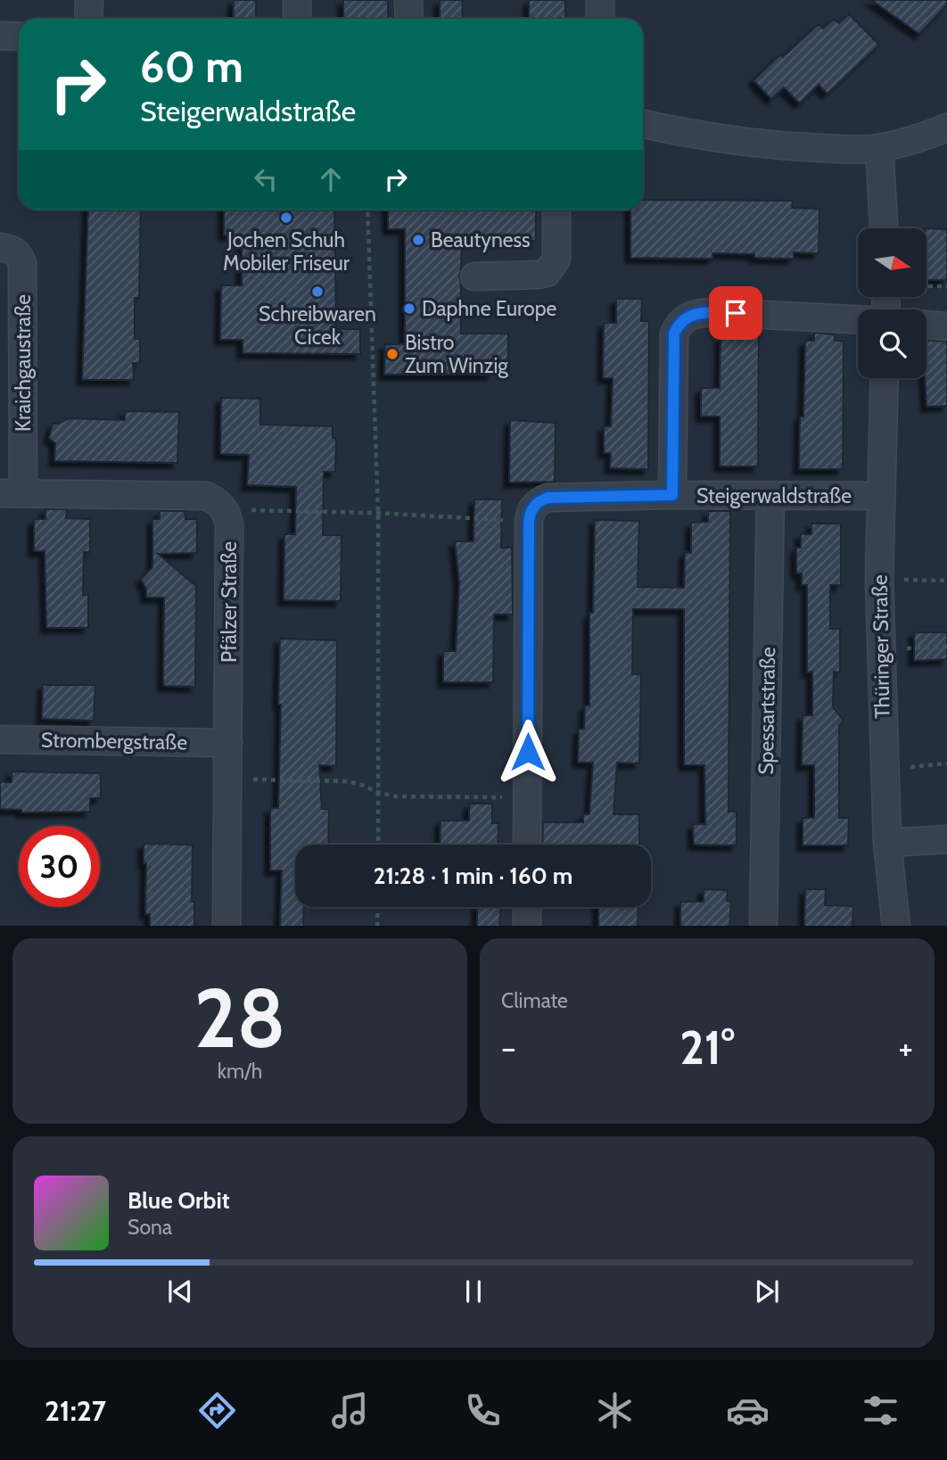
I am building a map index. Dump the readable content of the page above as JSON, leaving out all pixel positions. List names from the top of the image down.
{
  "streets": {
    "street": [
      "Kraichgaustraße",
      "Steigerwaldstraße",
      "Pfälzer Straße",
      "Thüringer Straße",
      "Spessartstraße",
      "Strombergstraße"
    ]
  },
  "crossings": [
    ["Steigerwaldstraße", "Thüringer Straße"],
    ["Steigerwaldstraße", "Spessartstraße"],
    ["Pfälzer Straße", "Strombergstraße"]
  ],
  "places": [
    "Jochen Schuh Mobiler Friseur",
    "Beautyness",
    "Schreibwaren Cicek",
    "Daphne Europe",
    "Bistro Zum Winzig"
  ],
  "north": "right",
  "page": {
    "turn": ["60 m", "Steigerwaldstraße"],
    "limit": "30",
    "trip": "21:28 · 1 min · 160 m",
    "tile": [
      ["28", "km/h"],
      "Climate"
    ],
    "heat": ["−", "21°", "+"],
    "song": ["Blue Orbit", "Sona"],
    "tabs": "21:27"
  }
}
